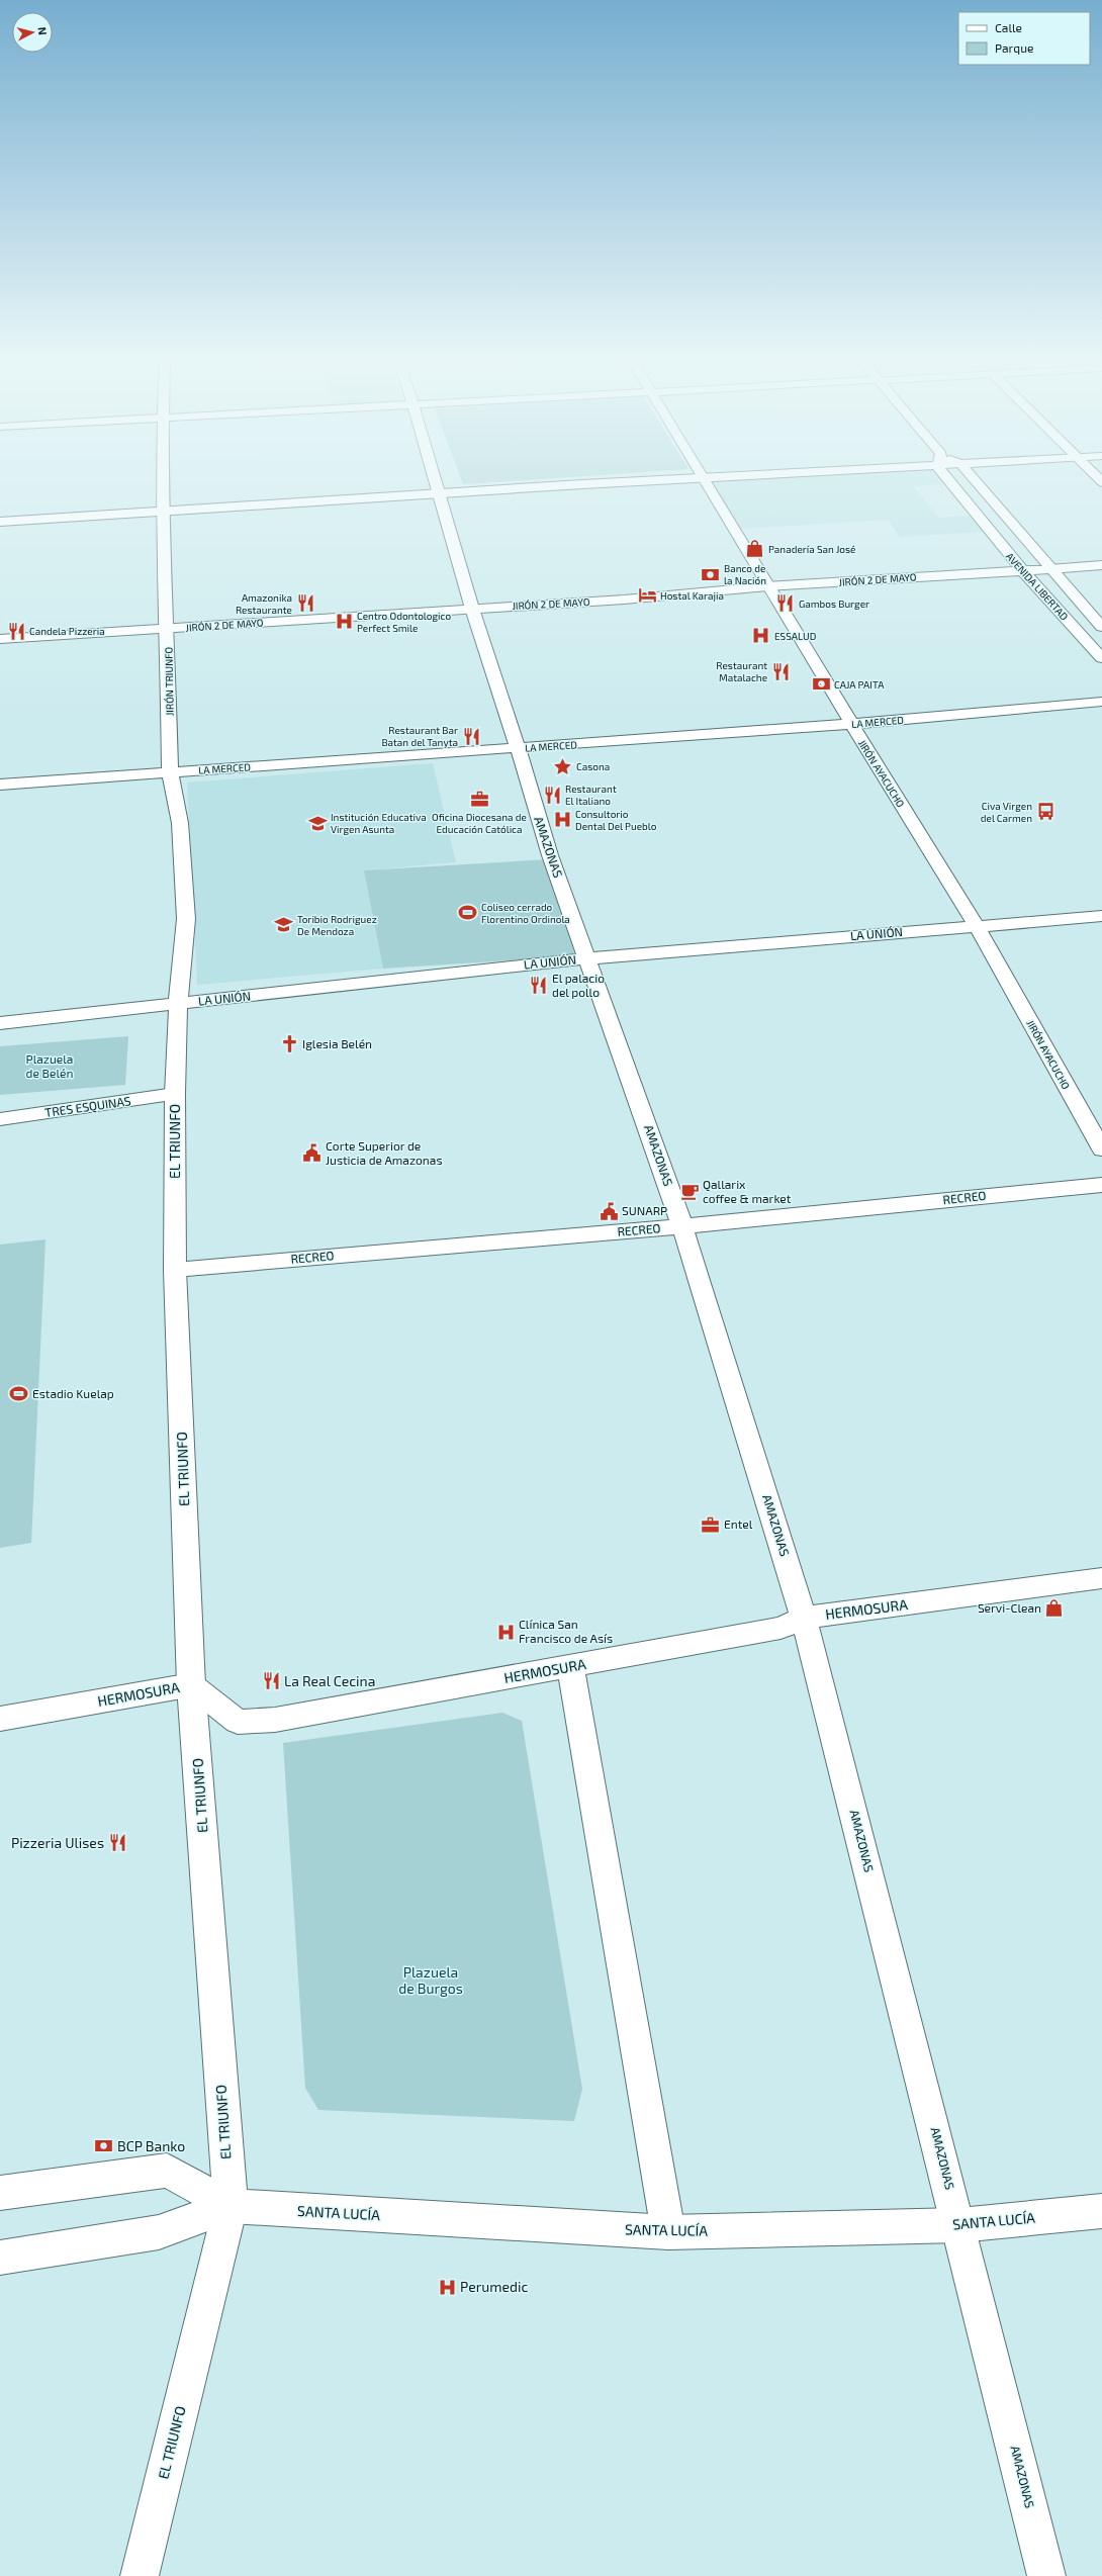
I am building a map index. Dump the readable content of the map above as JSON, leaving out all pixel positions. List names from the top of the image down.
{
  "streets": {
    "main road": [
      "JIRÓN 2 DE MAYO",
      "AVENIDA LIBERTAD",
      "JIRÓN TRIUNFO",
      "LA MERCED",
      "JIRÓN AYACUCHO",
      "AMAZONAS",
      "LA UNIÓN",
      "TRES ESQUINAS",
      "EL TRIUNFO",
      "RECREO",
      "HERMOSURA",
      "SANTA LUCÍA"
    ]
  },
  "crossings": [
    ["JIRÓN 2 DE MAYO", "AVENIDA LIBERTAD"],
    ["JIRÓN 2 DE MAYO", "JIRÓN TRIUNFO"],
    ["JIRÓN 2 DE MAYO", "JIRÓN AYACUCHO"],
    ["JIRÓN 2 DE MAYO", "AMAZONAS"],
    ["JIRÓN TRIUNFO", "LA MERCED"],
    ["JIRÓN TRIUNFO", "LA UNIÓN"],
    ["JIRÓN TRIUNFO", "EL TRIUNFO"],
    ["LA MERCED", "JIRÓN AYACUCHO"],
    ["LA MERCED", "AMAZONAS"],
    ["JIRÓN AYACUCHO", "LA UNIÓN"],
    ["AMAZONAS", "LA UNIÓN"],
    ["AMAZONAS", "RECREO"],
    ["AMAZONAS", "HERMOSURA"],
    ["AMAZONAS", "SANTA LUCÍA"],
    ["LA UNIÓN", "EL TRIUNFO"],
    ["TRES ESQUINAS", "EL TRIUNFO"],
    ["EL TRIUNFO", "RECREO"],
    ["EL TRIUNFO", "HERMOSURA"],
    ["EL TRIUNFO", "SANTA LUCÍA"]
  ],
  "parks": ["Plazuela de Belén", "Plazuela de Burgos"],
  "places": {
    "shop": ["Panadería San José", "Servi-Clean"],
    "bank": ["Banco de la Nación", "CAJA PAITA", "BCP Banko"],
    "hotel": ["Hostal Karajia"],
    "restaurant": [
      "Amazonika Restaurante",
      "Gambos Burger",
      "Candela Pizzeria",
      "Restaurant Matalache",
      "Restaurant Bar Batan del Tanyta",
      "Restaurant El Italiano",
      "El palacio del pollo",
      "La Real Cecina",
      "Pizzeria Ulises"
    ],
    "hospital": [
      "Centro Odontologico Perfect Smile",
      "ESSALUD",
      "Consultorio Dental Del Pueblo",
      "Clínica San Francisco de Asís",
      "Perumedic"
    ],
    "place": ["Casona"],
    "office": ["Oficina Diocesana de Educación Católica", "Entel"],
    "bus stop": ["Civa Virgen del Carmen"],
    "school or university": ["Institución Educativa Virgen Asunta", "Toribio Rodriguez De Mendoza"],
    "sports": ["Coliseo cerrado Florentino Ordinola", "Estadio Kuelap"],
    "church": ["Iglesia Belén"],
    "public building": ["Corte Superior de Justicia de Amazonas", "SUNARP"],
    "cafe": ["Qallarix coffee & market"]
  },
  "legend": ["Calle", "Parque"],
  "north": "right"
}
